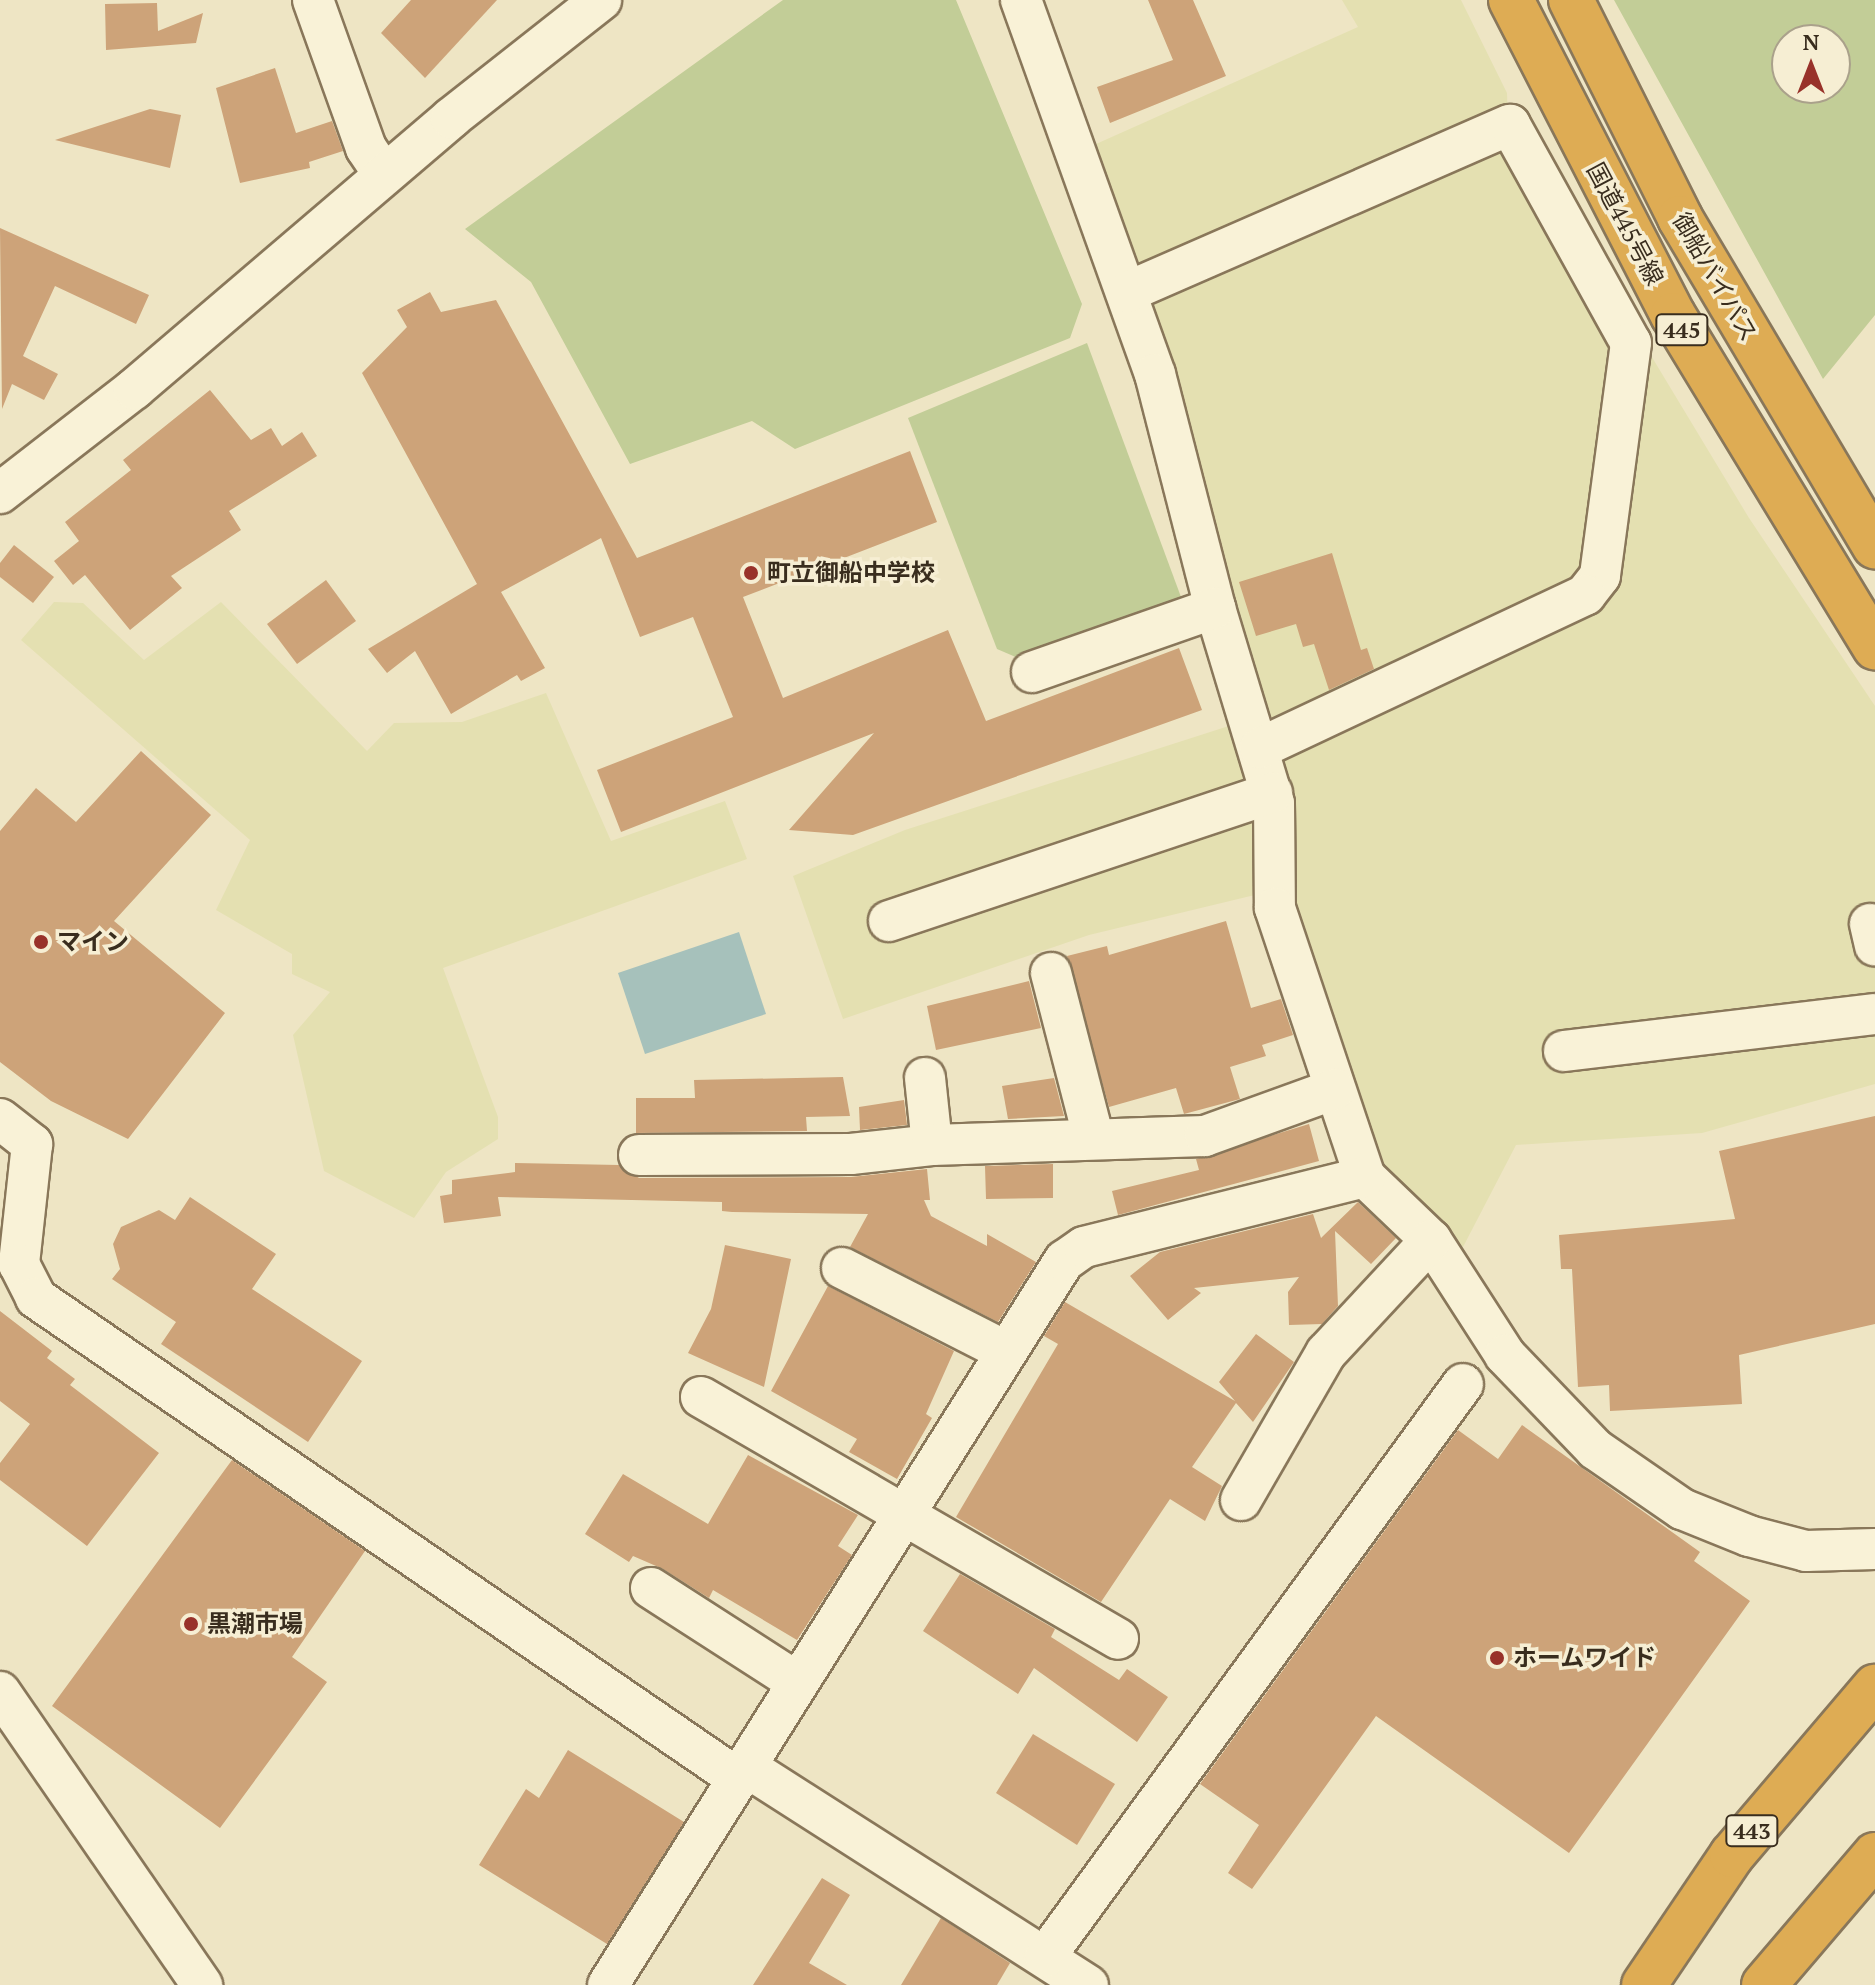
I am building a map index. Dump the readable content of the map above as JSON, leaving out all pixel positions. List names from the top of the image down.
{
  "streets": {
    "highway": [
      "国道445号線",
      "御船バイパス",
      "445",
      "443"
    ]
  },
  "places": [
    "町立御船中学校",
    "マイン",
    "黒潮市場",
    "ホームワイド"
  ],
  "north": "top"
}
